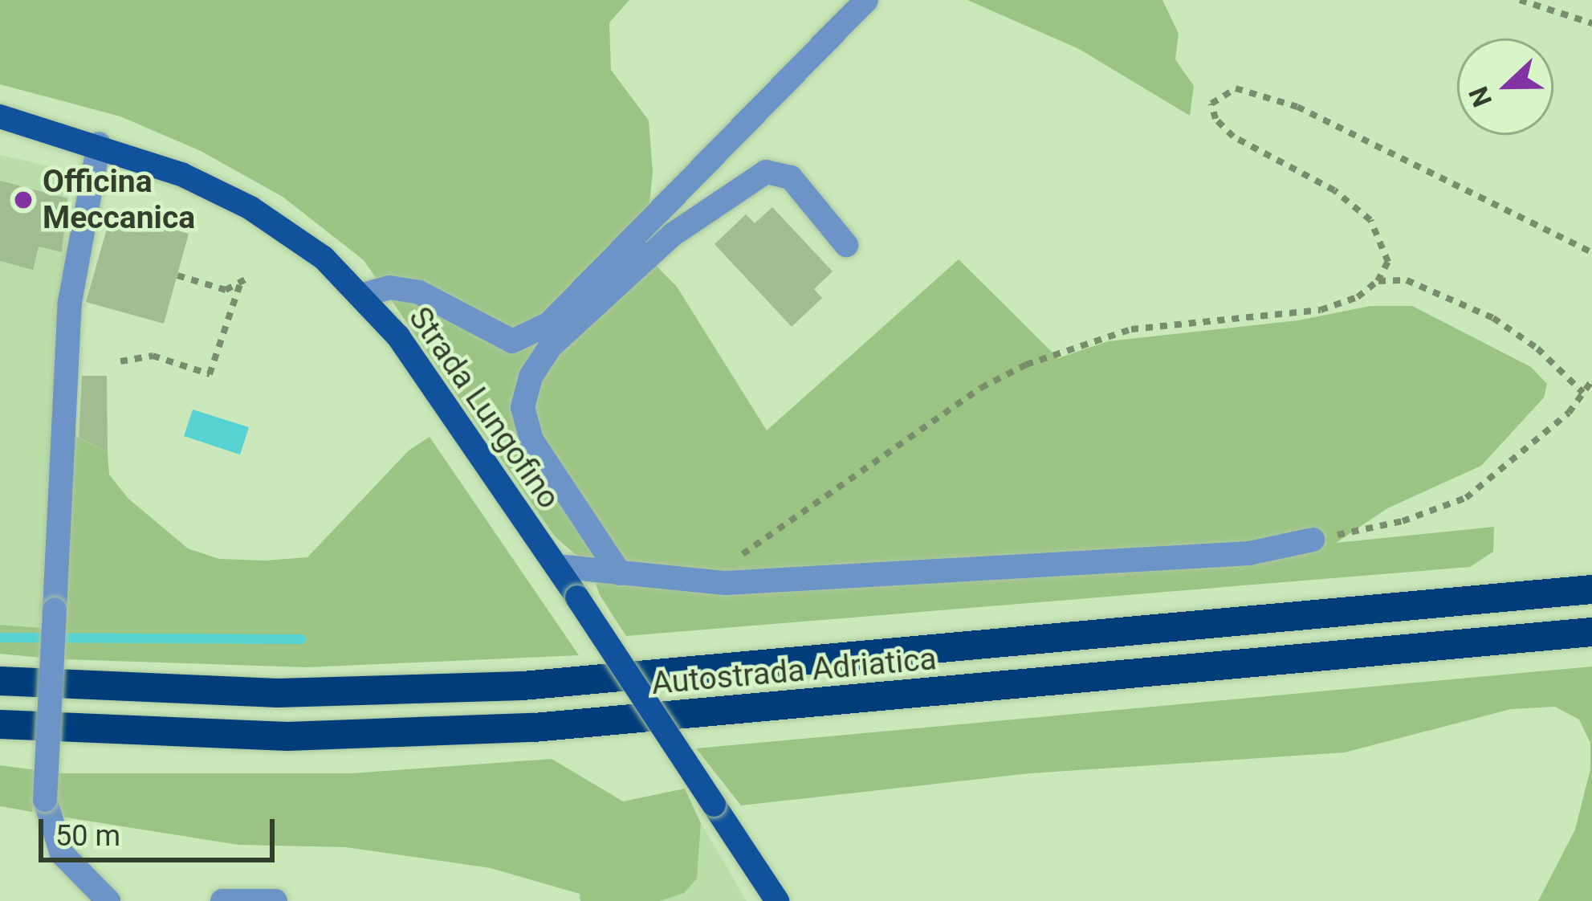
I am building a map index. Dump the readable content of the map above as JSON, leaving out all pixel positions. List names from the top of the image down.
{
  "streets": {
    "highway": ["Autostrada Adriatica"],
    "main road": ["Strada Lungofino"]
  },
  "places": ["Officina Meccanica"],
  "scale_bar": "50 m",
  "north": "left"
}
